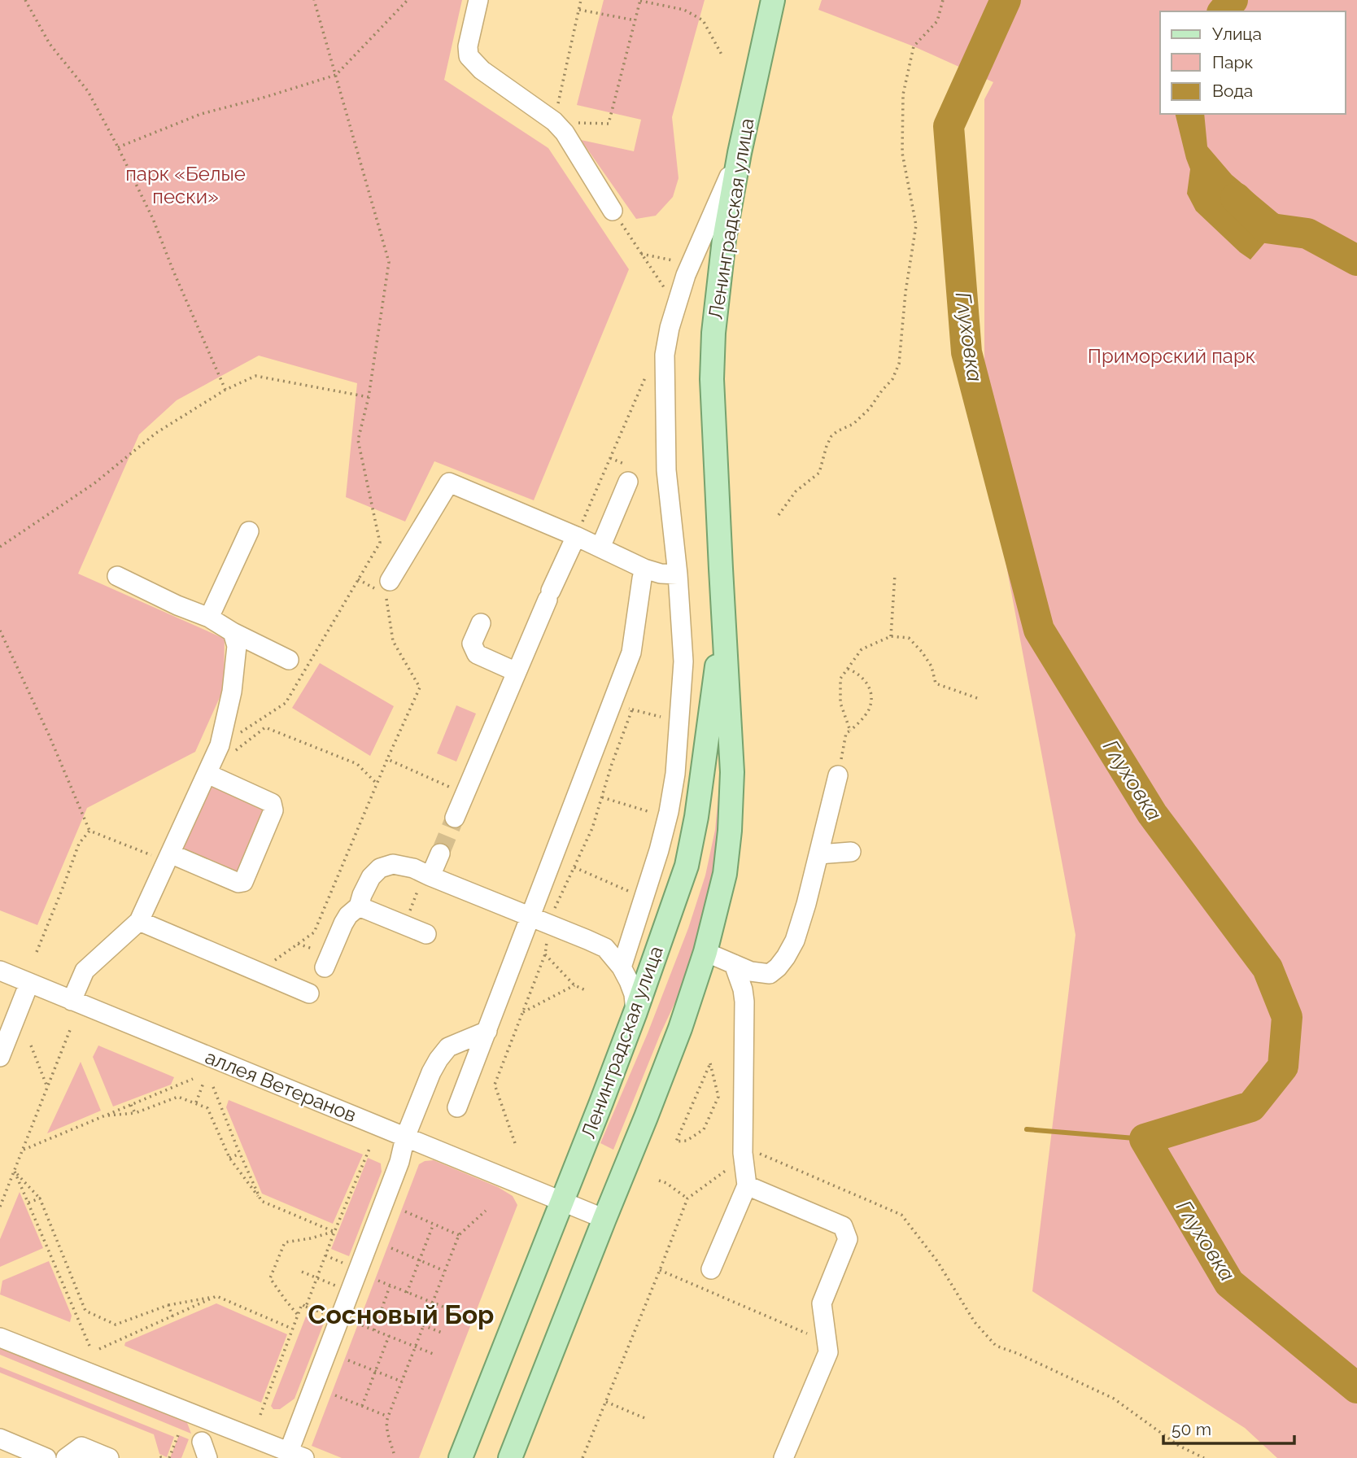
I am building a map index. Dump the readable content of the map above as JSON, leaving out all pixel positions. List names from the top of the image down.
{
  "streets": {
    "main road": ["Ленинградская улица"],
    "street": ["аллея Ветеранов"]
  },
  "crossings": [
    ["Ленинградская улица", "аллея Ветеранов"]
  ],
  "districts": ["Сосновый Бор"],
  "water": ["Глуховка"],
  "parks": ["парк «Белые пески»", "Приморский парк"],
  "legend": ["Улица", "Парк", "Вода"],
  "scale_bar": "50 m"
}
